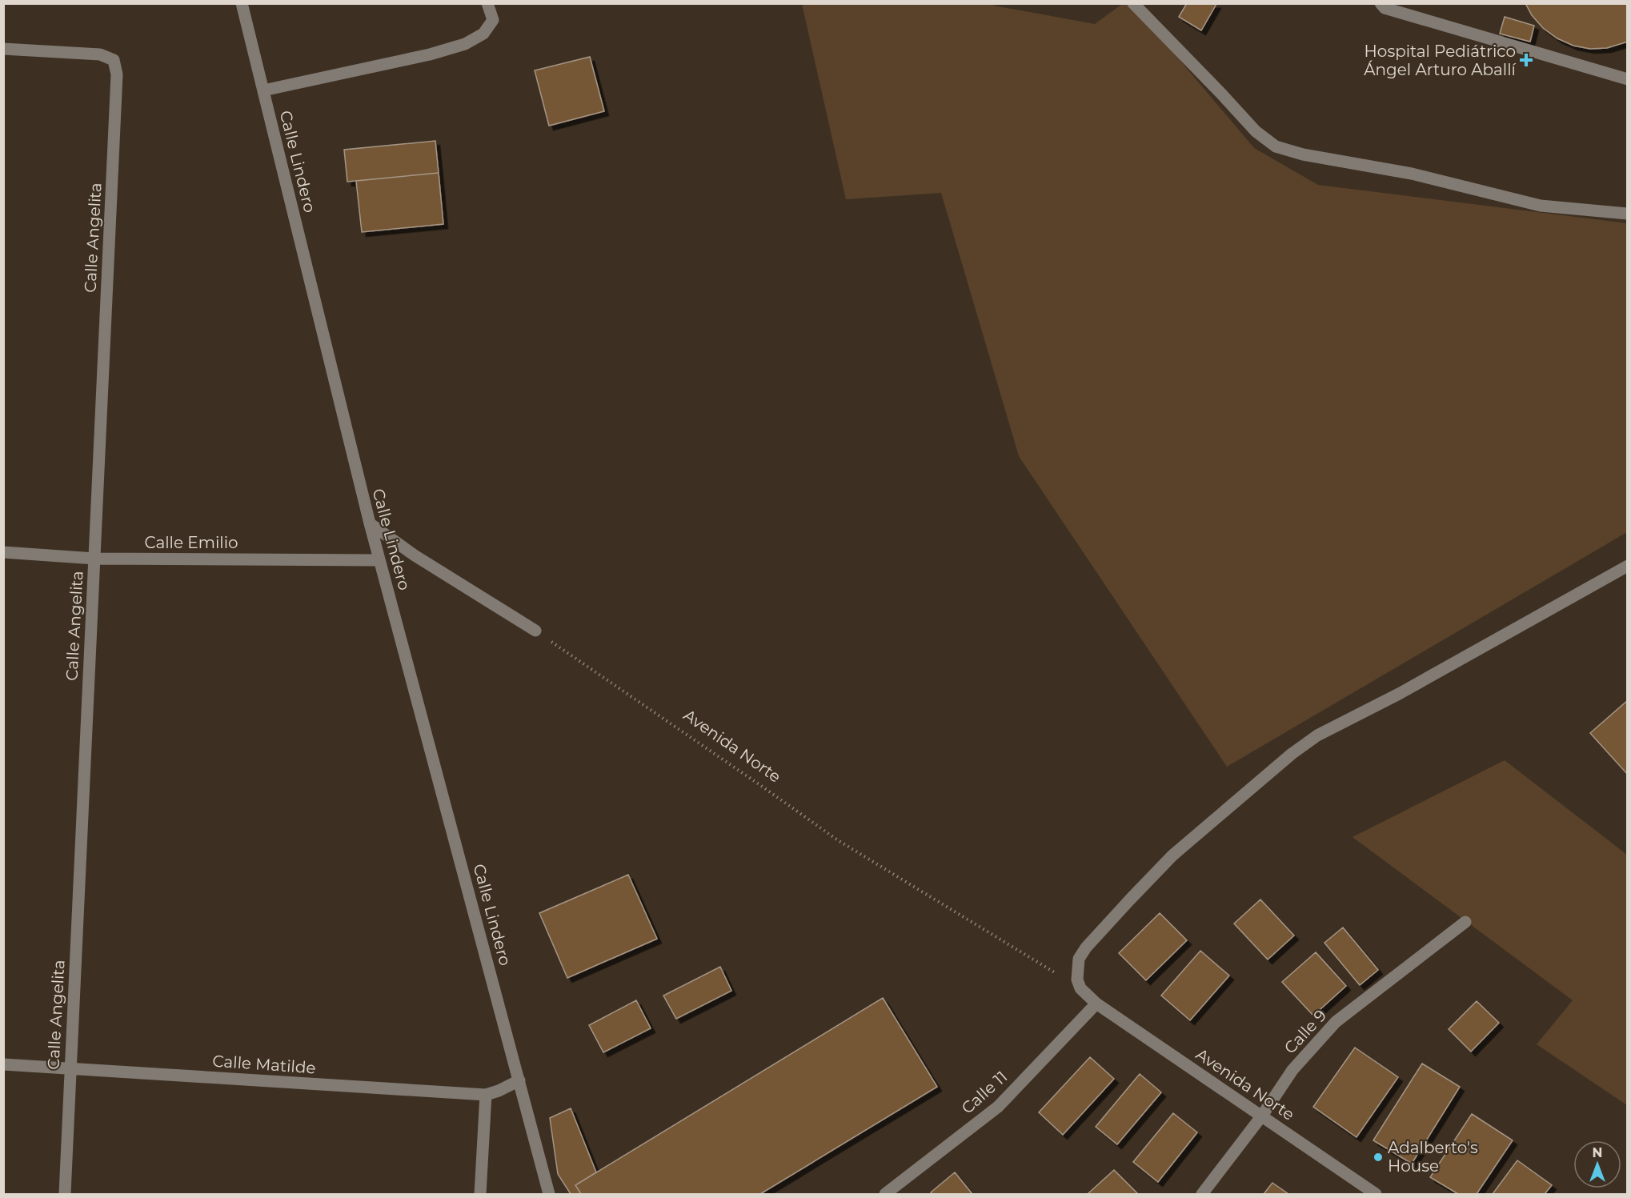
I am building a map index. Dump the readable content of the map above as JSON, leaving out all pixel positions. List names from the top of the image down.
{
  "streets": {
    "street": [
      "Calle Lindero",
      "Calle Angelita",
      "Calle Emilio",
      "Avenida Norte",
      "Calle 9",
      "Calle Matilde",
      "Calle 11"
    ]
  },
  "crossings": [
    ["Calle Lindero", "Calle Emilio"],
    ["Calle Lindero", "Calle Matilde"],
    ["Calle Angelita", "Calle Emilio"],
    ["Calle Angelita", "Calle Matilde"],
    ["Avenida Norte", "Calle 9"],
    ["Avenida Norte", "Calle 11"]
  ],
  "places": {
    "health": ["Hospital Pediátrico Ángel Arturo Aballí"],
    "other": ["Adalberto's House"]
  },
  "north": "top"
}
